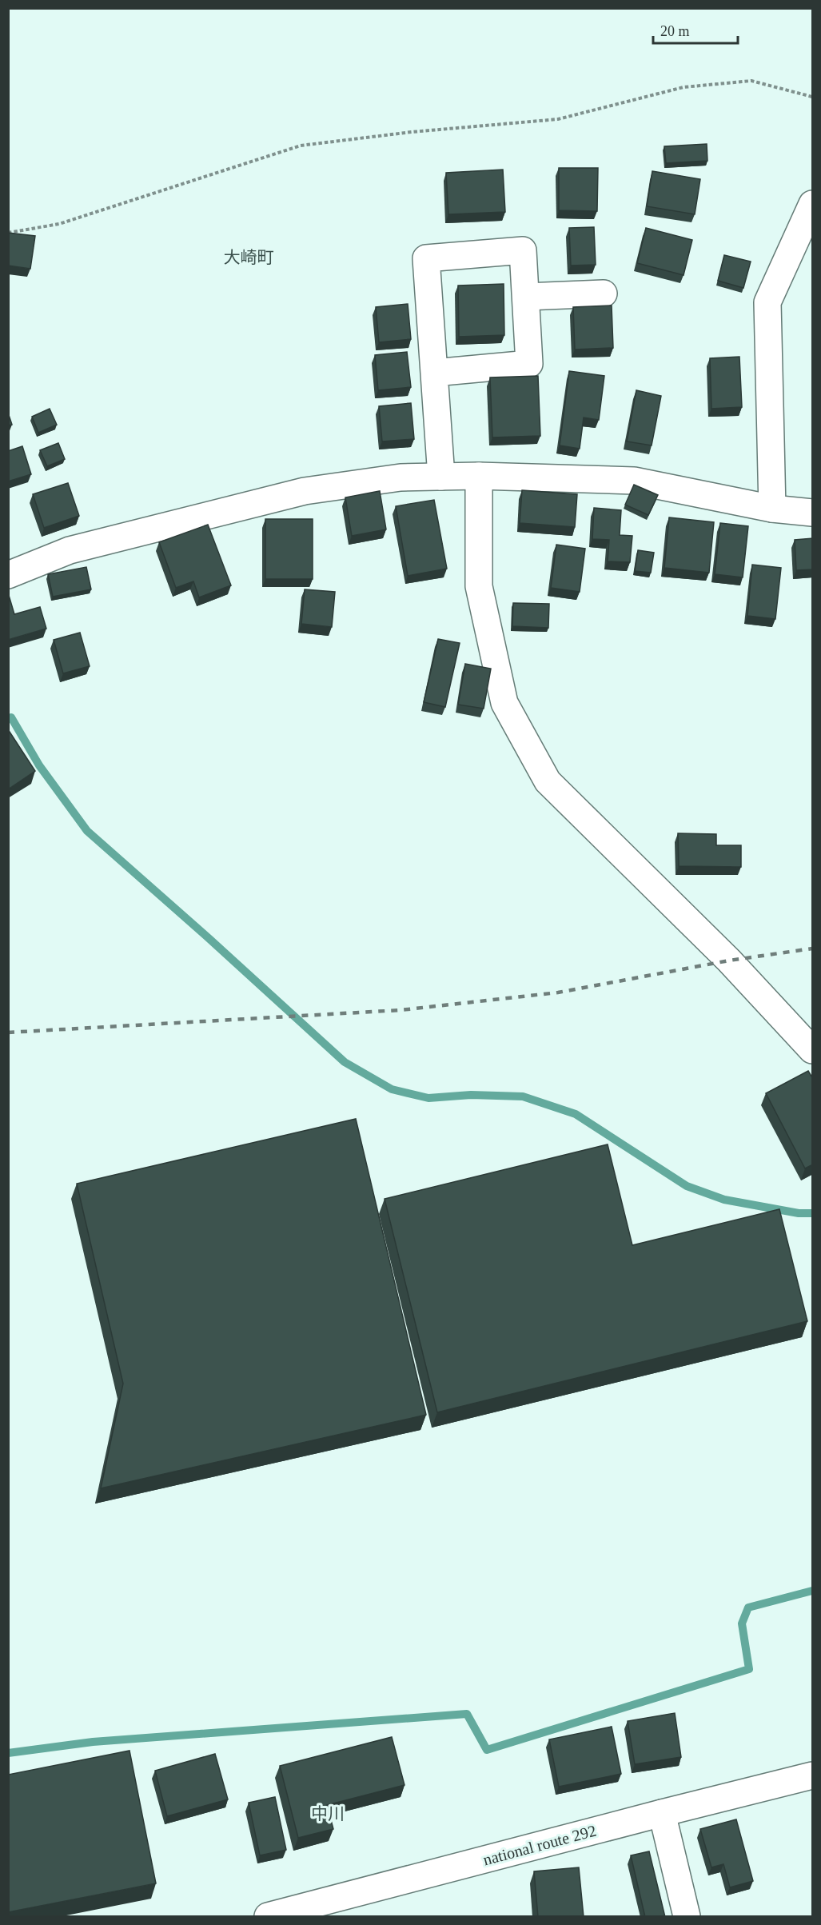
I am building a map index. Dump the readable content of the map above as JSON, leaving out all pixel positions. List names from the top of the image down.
{
  "streets": {
    "main road": ["national route 292"]
  },
  "districts": ["大崎町", "中川"],
  "scale_bar": "20 m"
}
